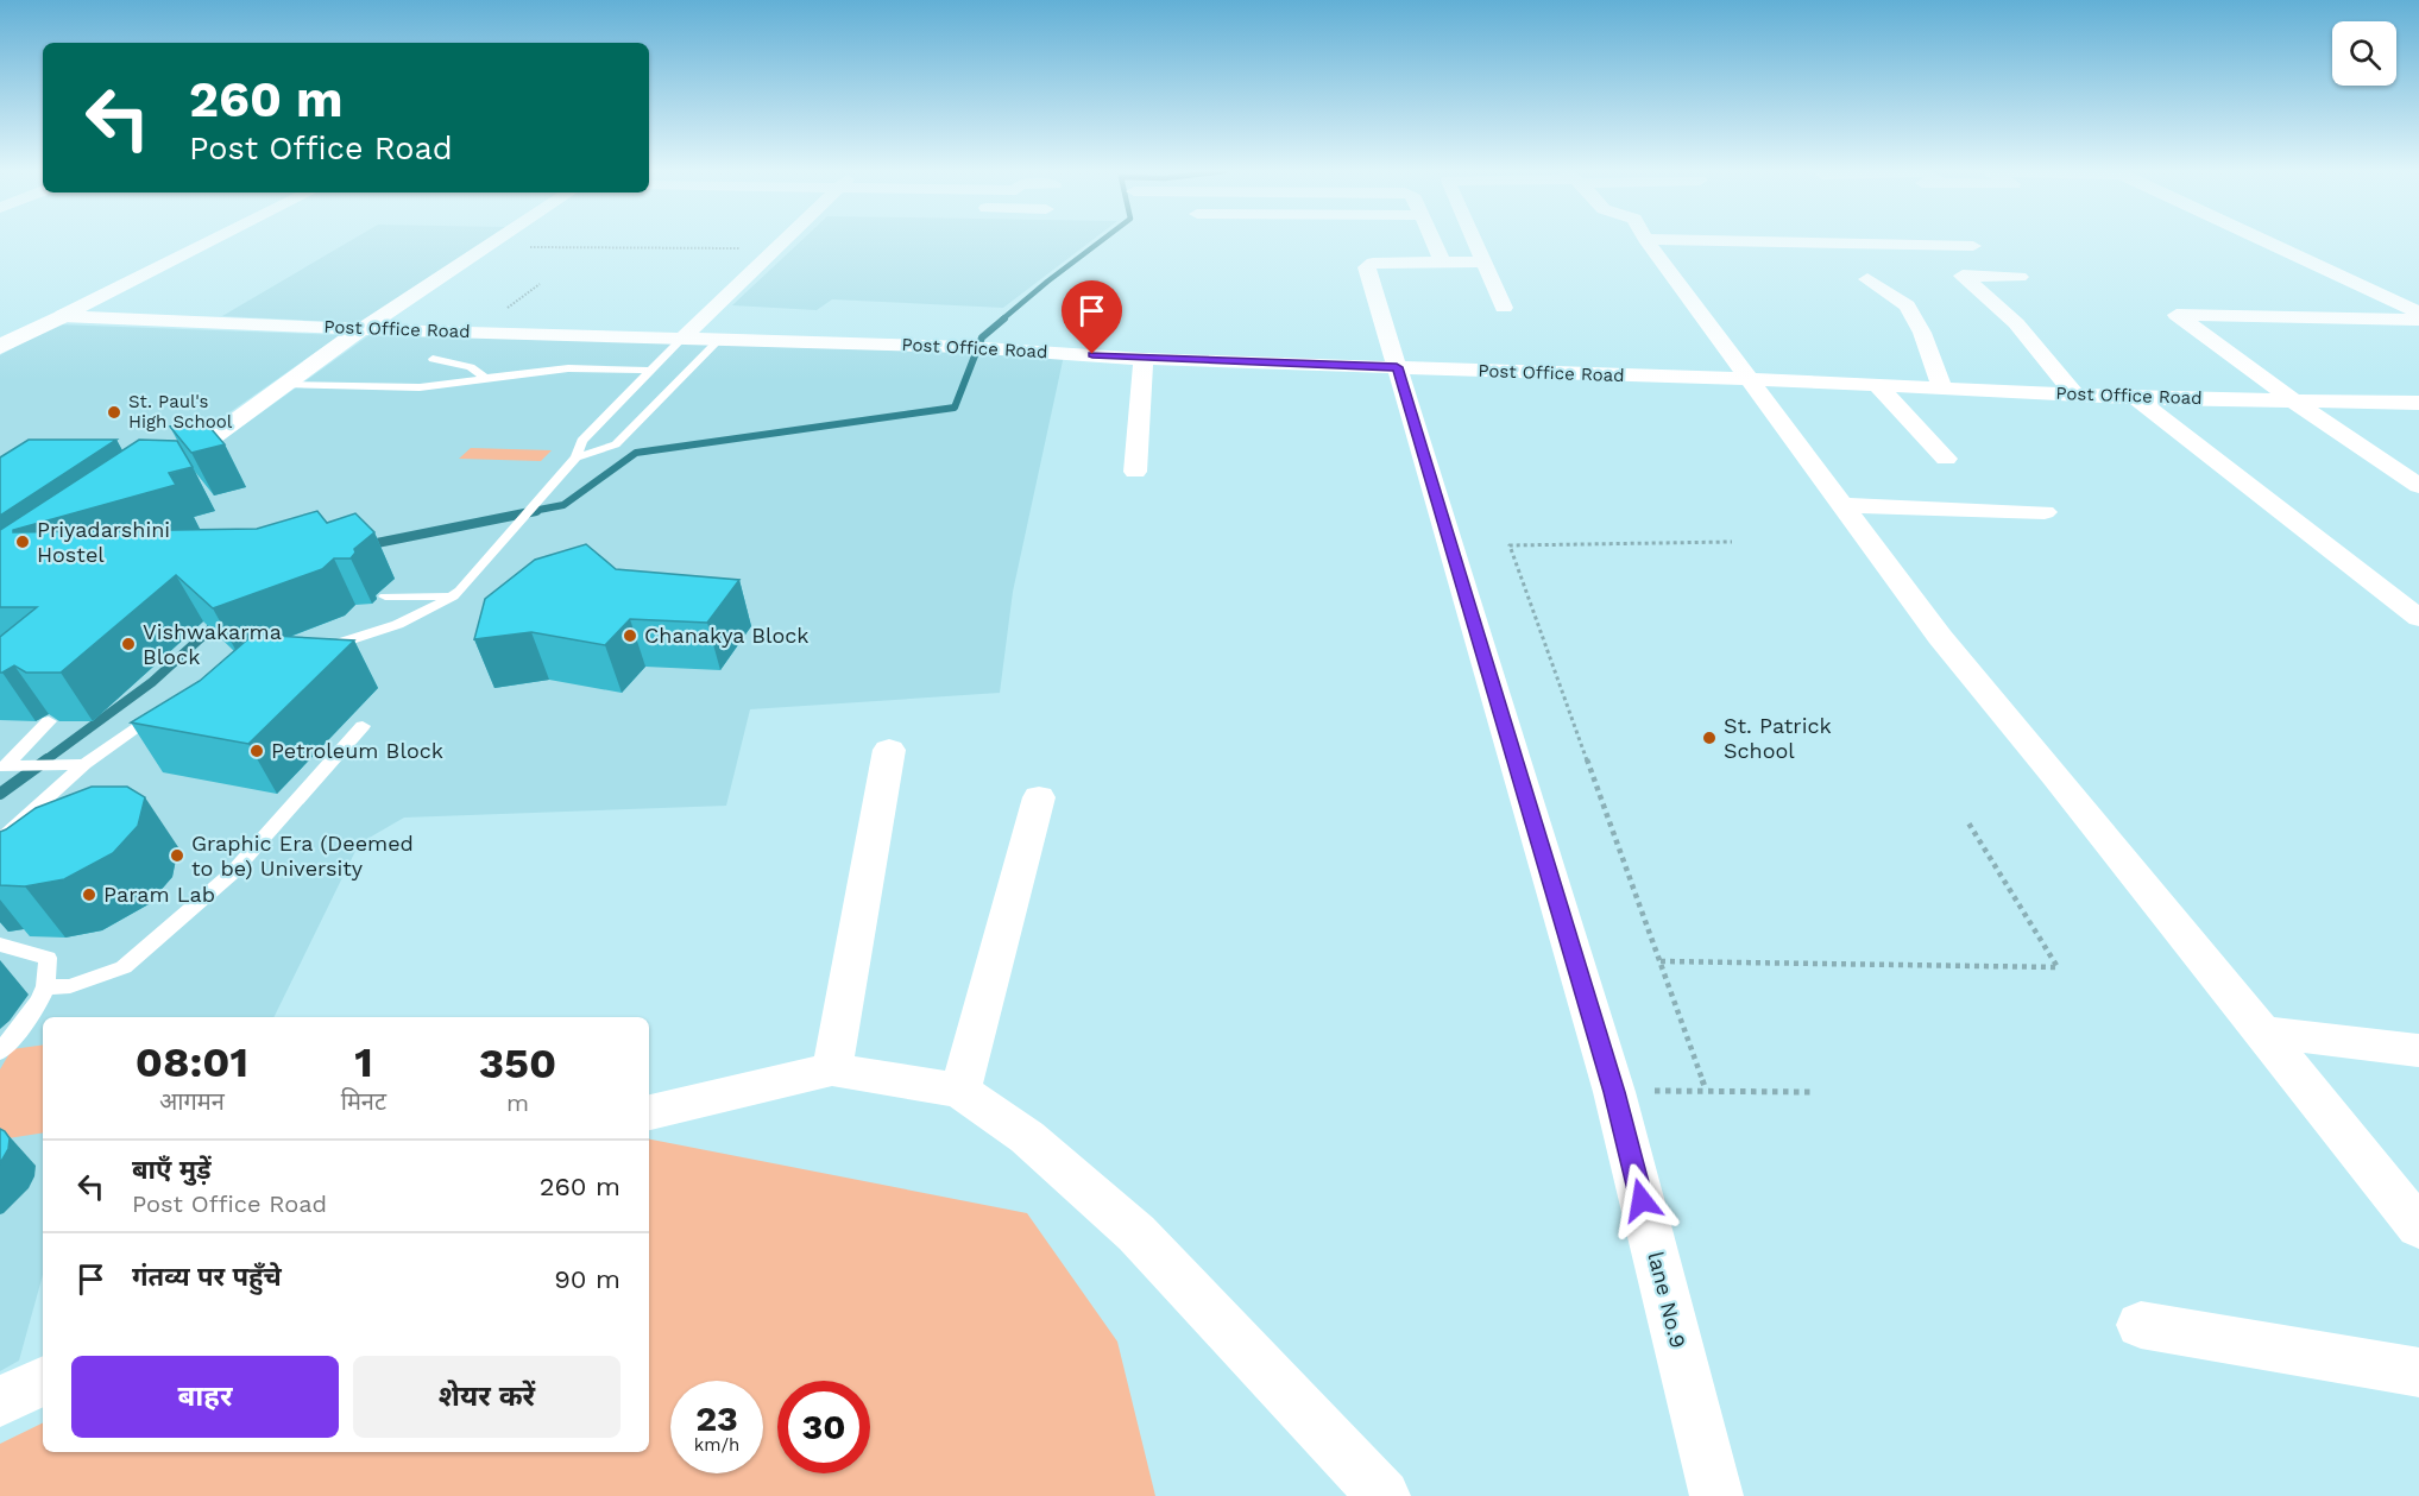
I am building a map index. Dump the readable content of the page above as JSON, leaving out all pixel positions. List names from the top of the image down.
{
  "streets": {
    "street": ["Post Office Road", "lane No.9"]
  },
  "crossings": [
    ["Post Office Road", "lane No.9"]
  ],
  "places": [
    "St. Paul's High School",
    "Priyadarshini Hostel",
    "Chanakya Block",
    "Vishwakarma Block",
    "St. Patrick School",
    "Petroleum Block",
    "Graphic Era (Deemed to be) University",
    "Param Lab"
  ],
  "page": {
    "turn": ["260 m", "Post Office Road"],
    "eta": [
      "08:01",
      "आगमन",
      "1",
      "मिनट",
      "350",
      "m"
    ],
    "list": [
      {
        "name": "बाएँ मुड़ें",
        "note": "Post Office Road",
        "value": "260 m"
      },
      {
        "name": "गंतव्य पर पहुँचे",
        "value": "90 m"
      }
    ],
    "buttons": ["बाहर", "शेयर करें"],
    "speed": "23 km/h",
    "limit": "30"
  }
}
